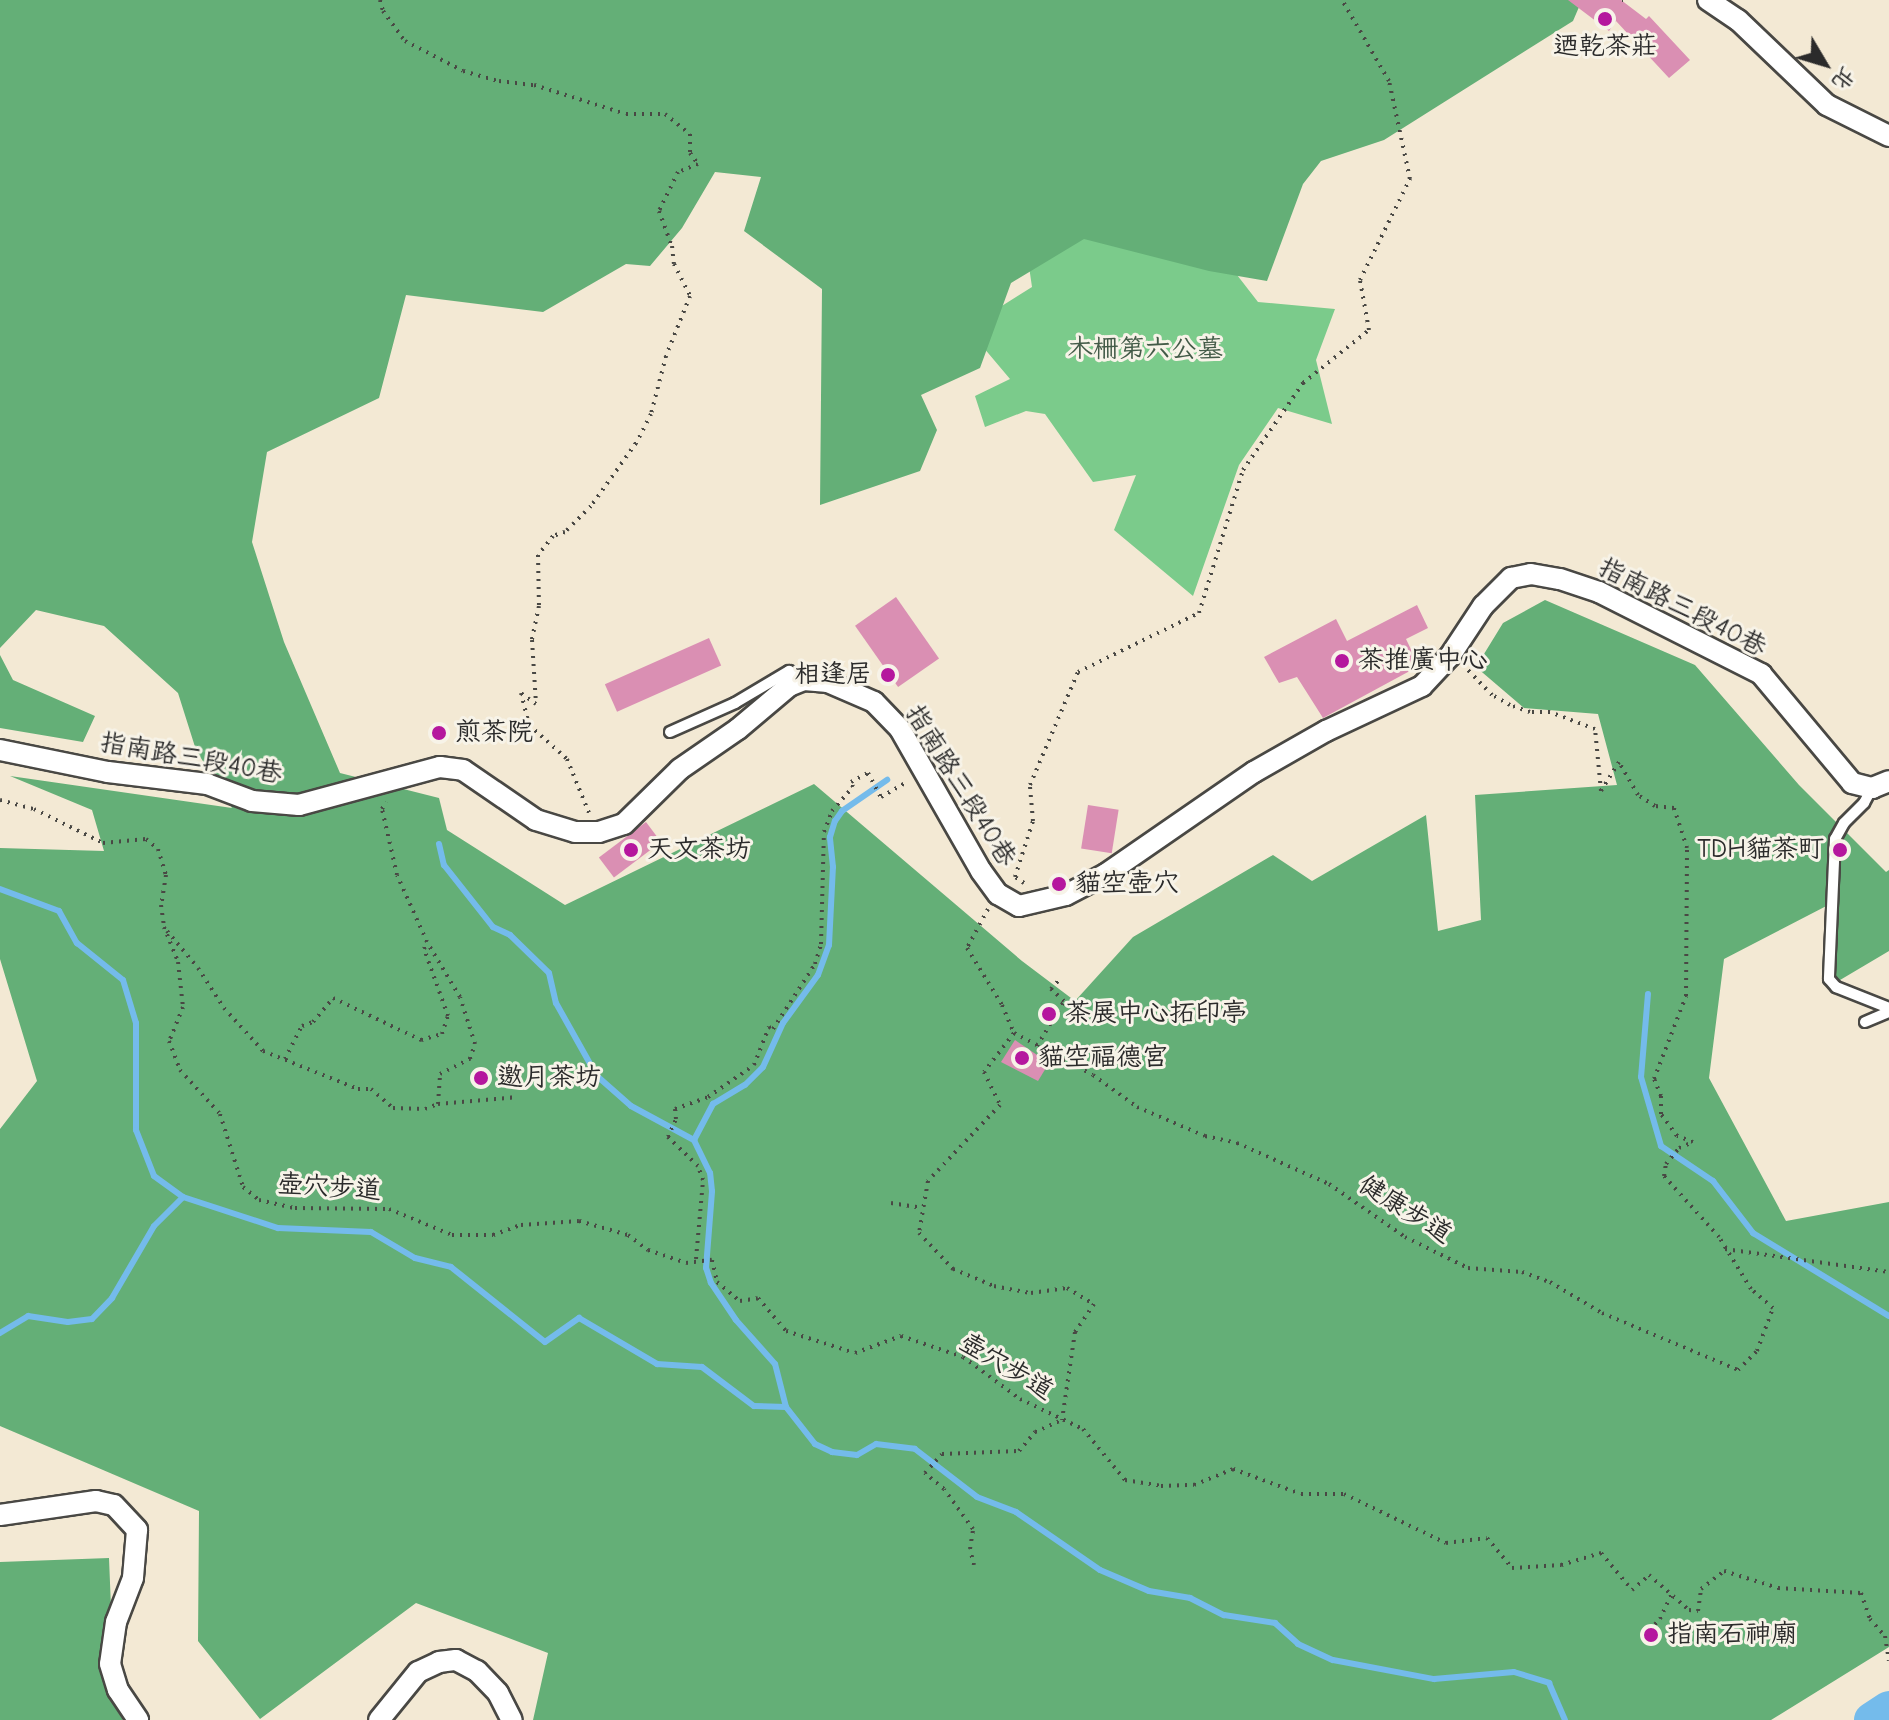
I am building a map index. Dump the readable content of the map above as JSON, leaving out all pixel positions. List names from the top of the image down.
{
  "streets": {
    "street": ["指南路三段40巷"],
    "path": ["壺穴步道", "健康步道"]
  },
  "crossings": [
    ["指南路三段40巷", "健康步道"]
  ],
  "parks": ["木柵第六公墓"],
  "places": [
    "迺乾茶莊",
    "茶推廣中心",
    "相逢居",
    "煎茶院",
    "天文茶坊",
    "TDH貓茶町",
    "貓空壺穴",
    "茶展中心拓印亭",
    "貓空福德宮",
    "邀月茶坊",
    "指南石神廟"
  ],
  "north": "bottom right"
}
